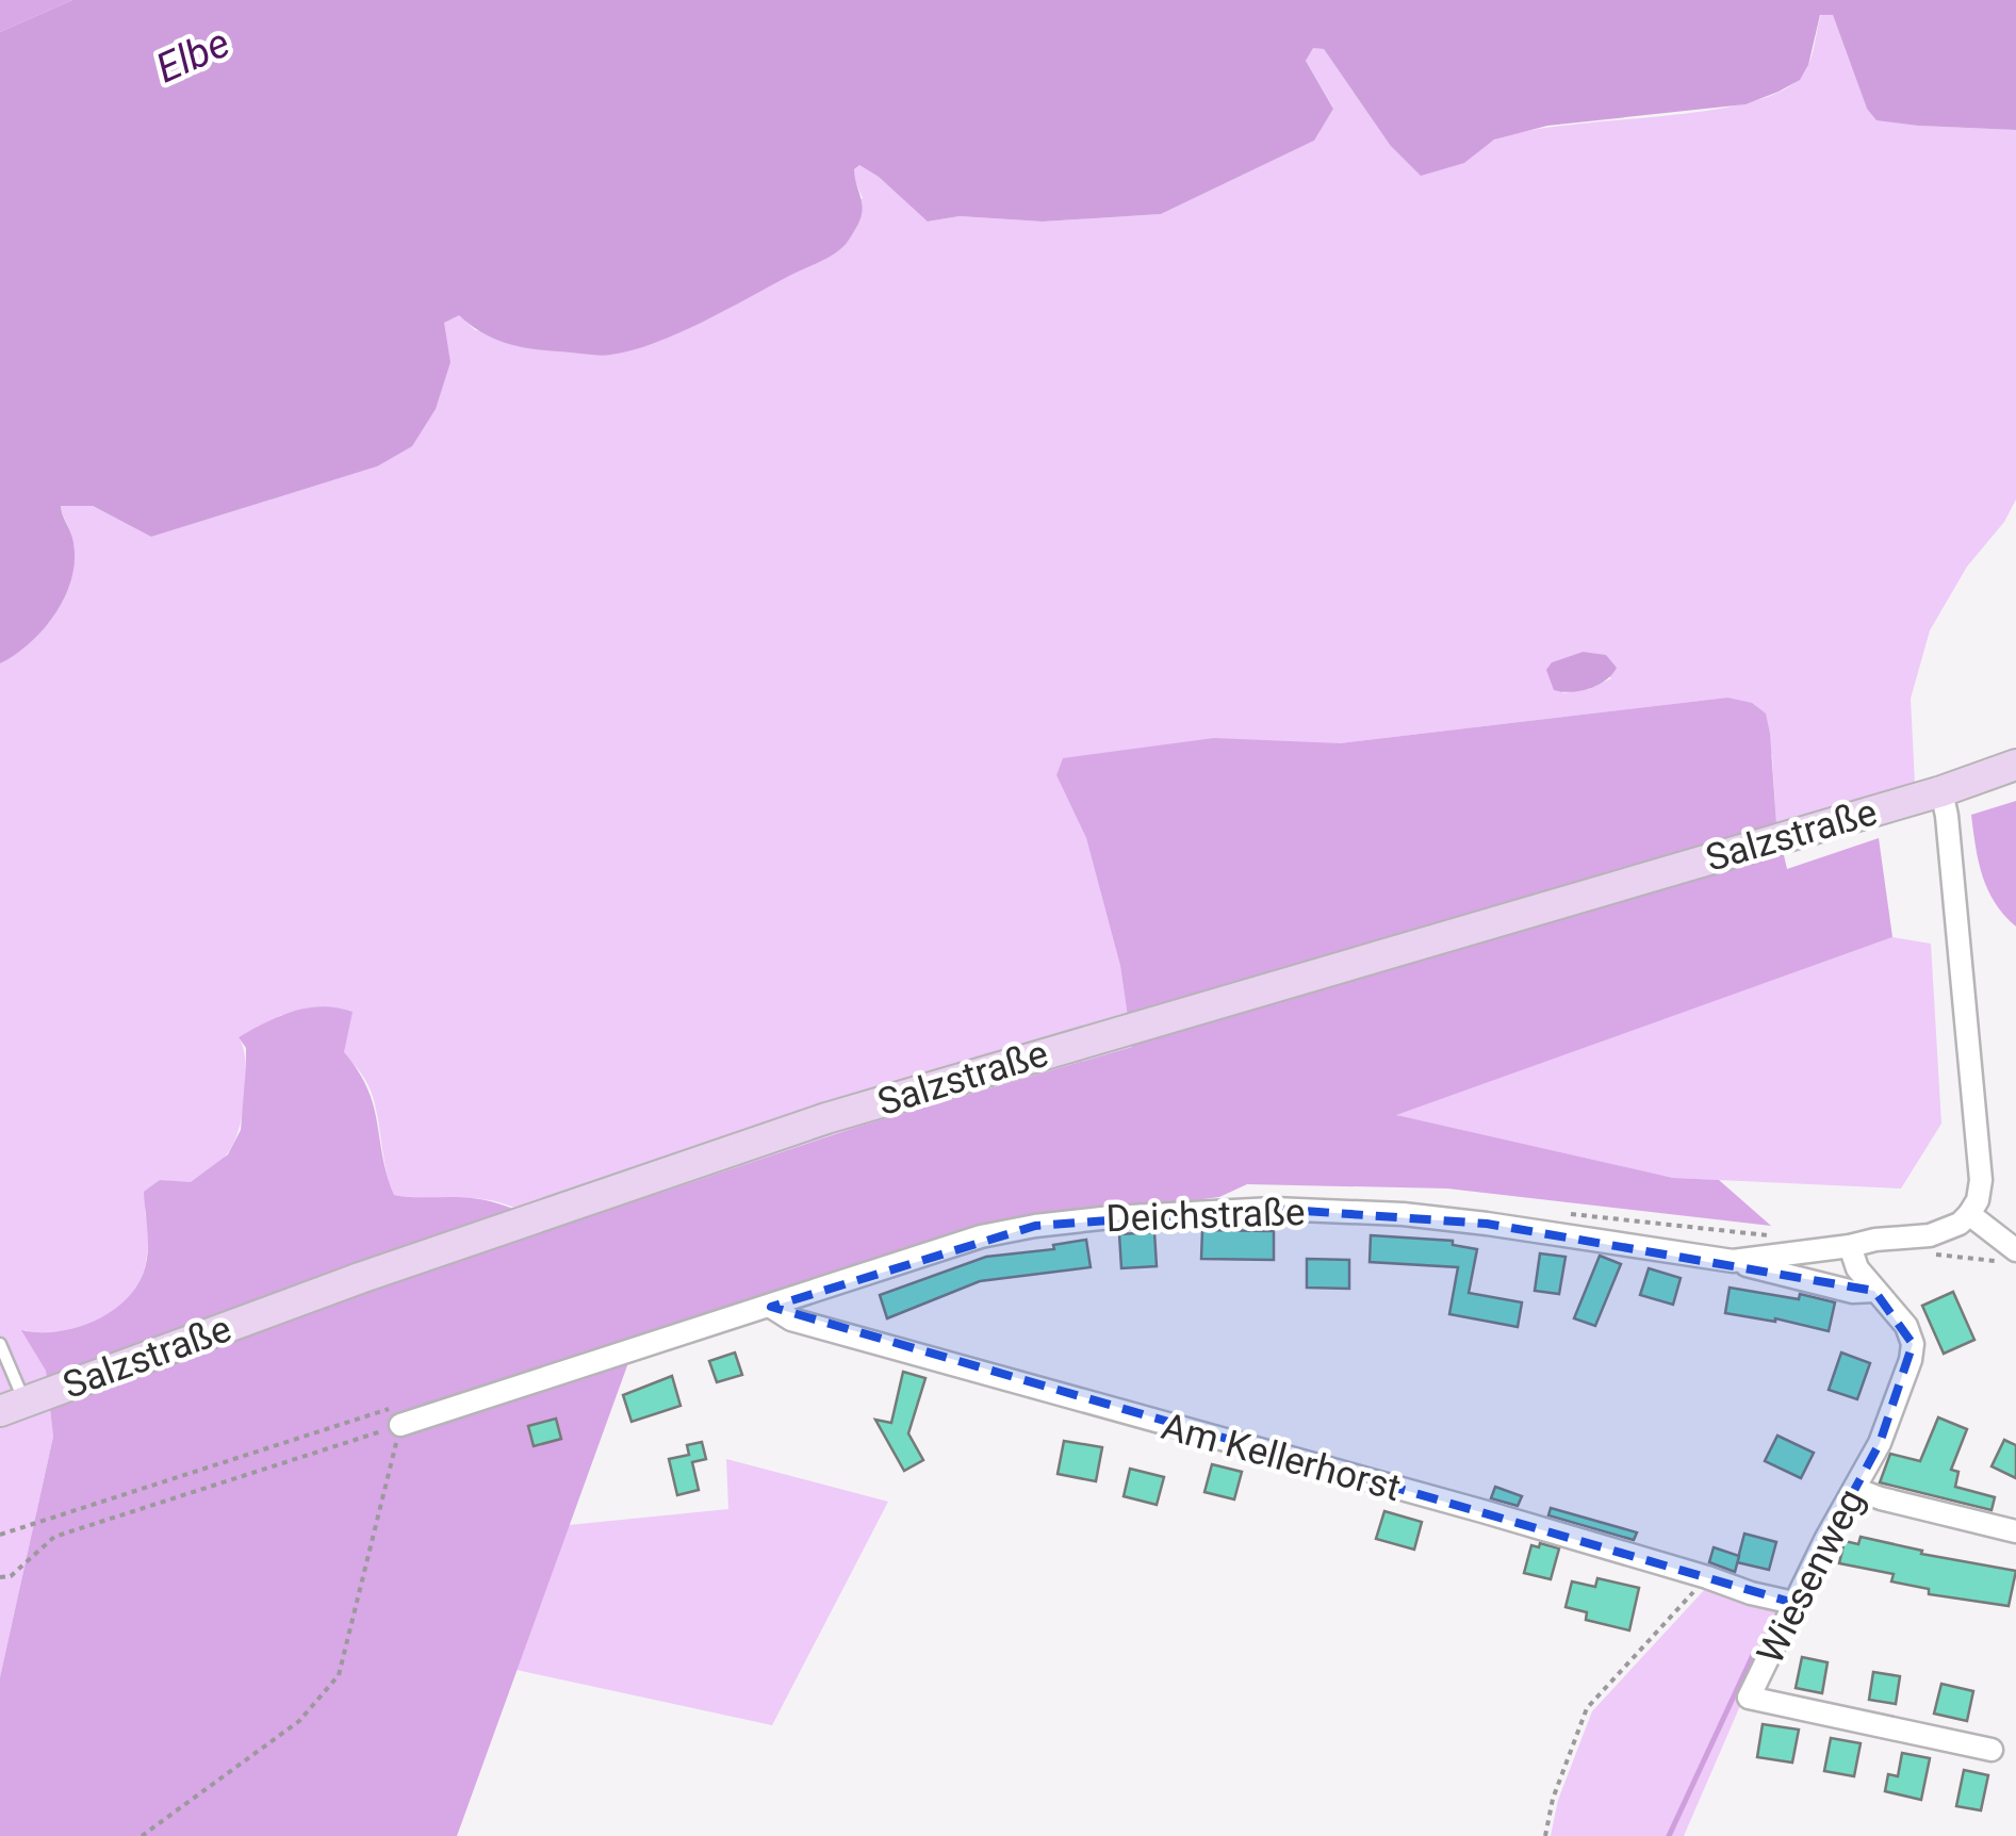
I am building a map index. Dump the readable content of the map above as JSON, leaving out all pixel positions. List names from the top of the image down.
{
  "streets": {
    "street": [
      "Salzstraße",
      "Deichstraße",
      "Am Kellerhorst",
      "Wiesenweg"
    ]
  },
  "crossings": [
    ["Deichstraße", "Am Kellerhorst"],
    ["Deichstraße", "Wiesenweg"],
    ["Am Kellerhorst", "Wiesenweg"]
  ],
  "water": ["Elbe"]
}
